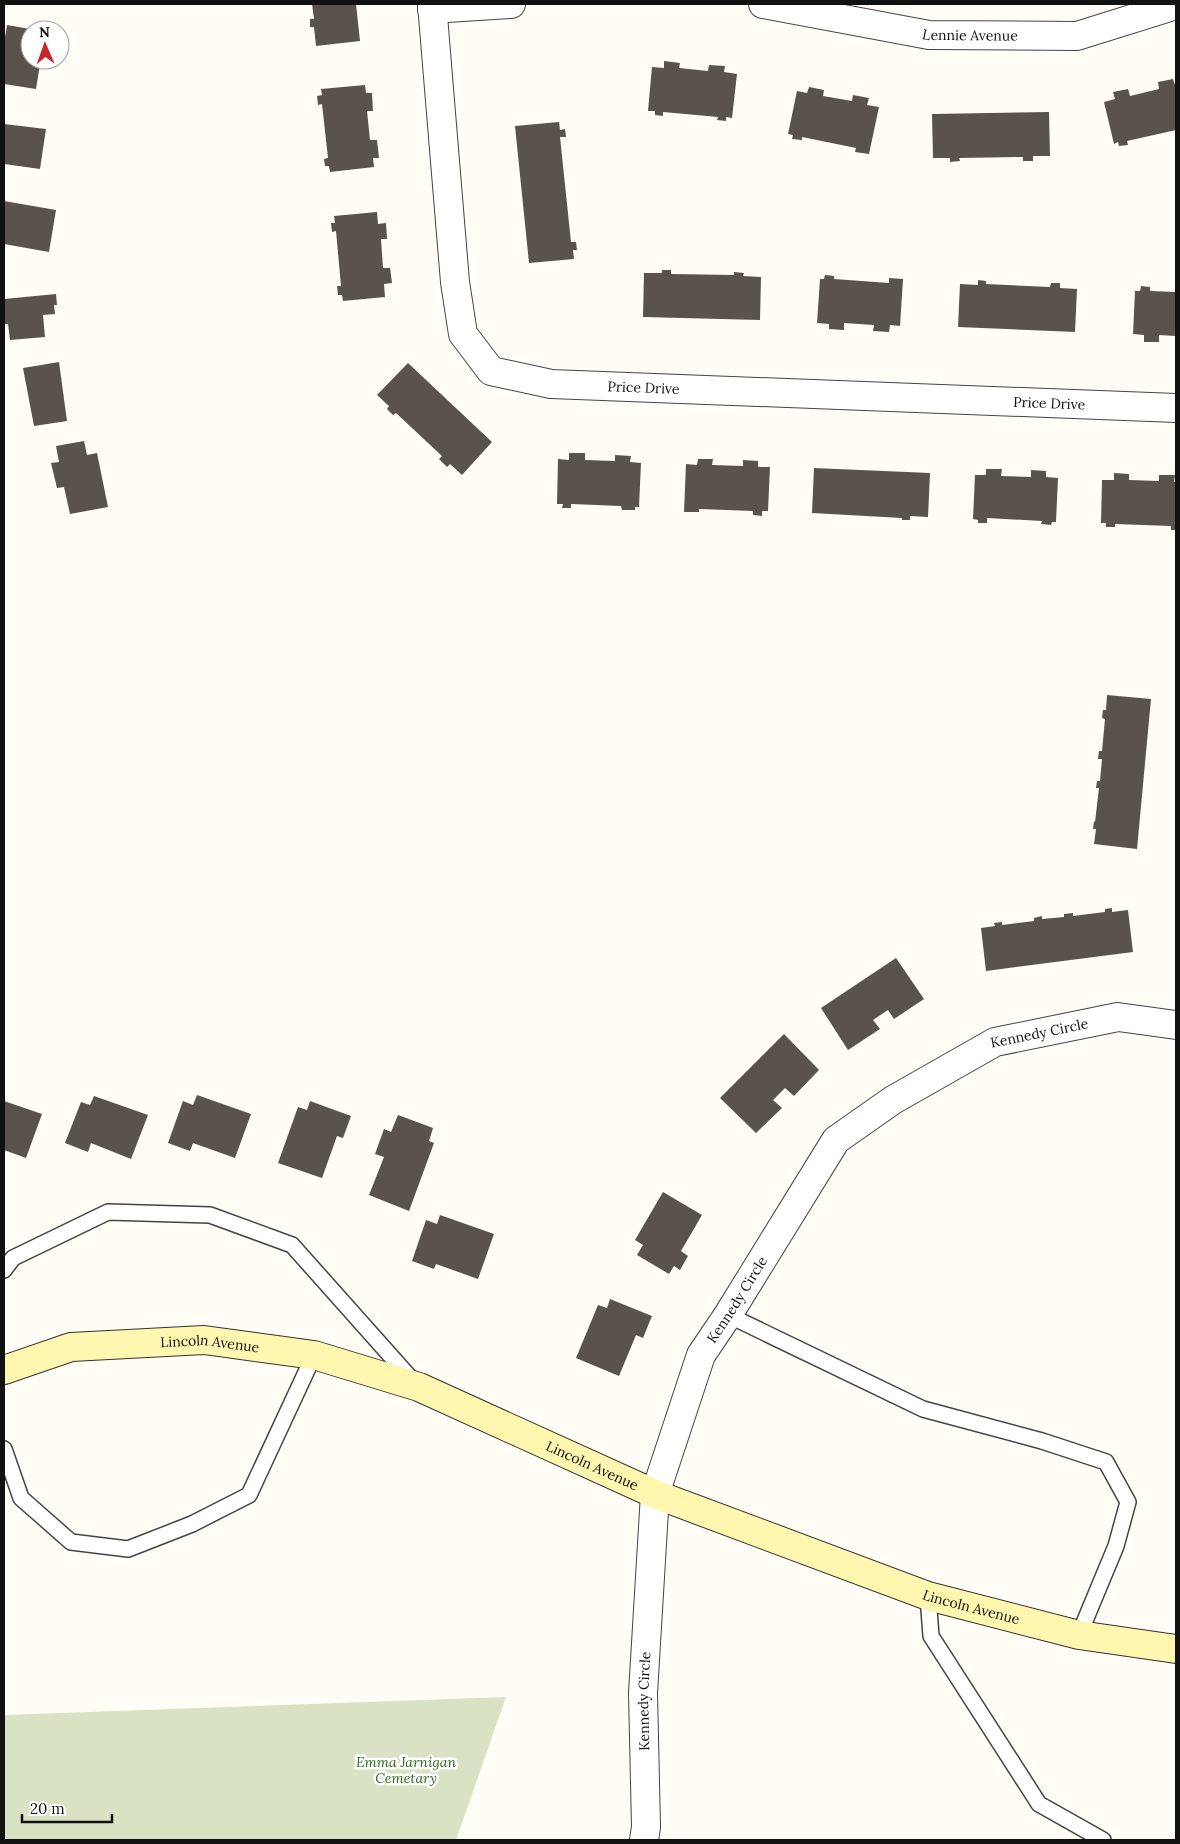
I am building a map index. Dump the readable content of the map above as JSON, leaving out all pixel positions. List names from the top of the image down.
{
  "streets": {
    "street": [
      "Lennie Avenue",
      "Price Drive",
      "Kennedy Circle",
      "Lincoln Avenue"
    ]
  },
  "crossings": [
    ["Kennedy Circle", "Lincoln Avenue"]
  ],
  "parks": ["Emma Jarnigan Cemetary"],
  "scale_bar": "20 m",
  "north": "top"
}
